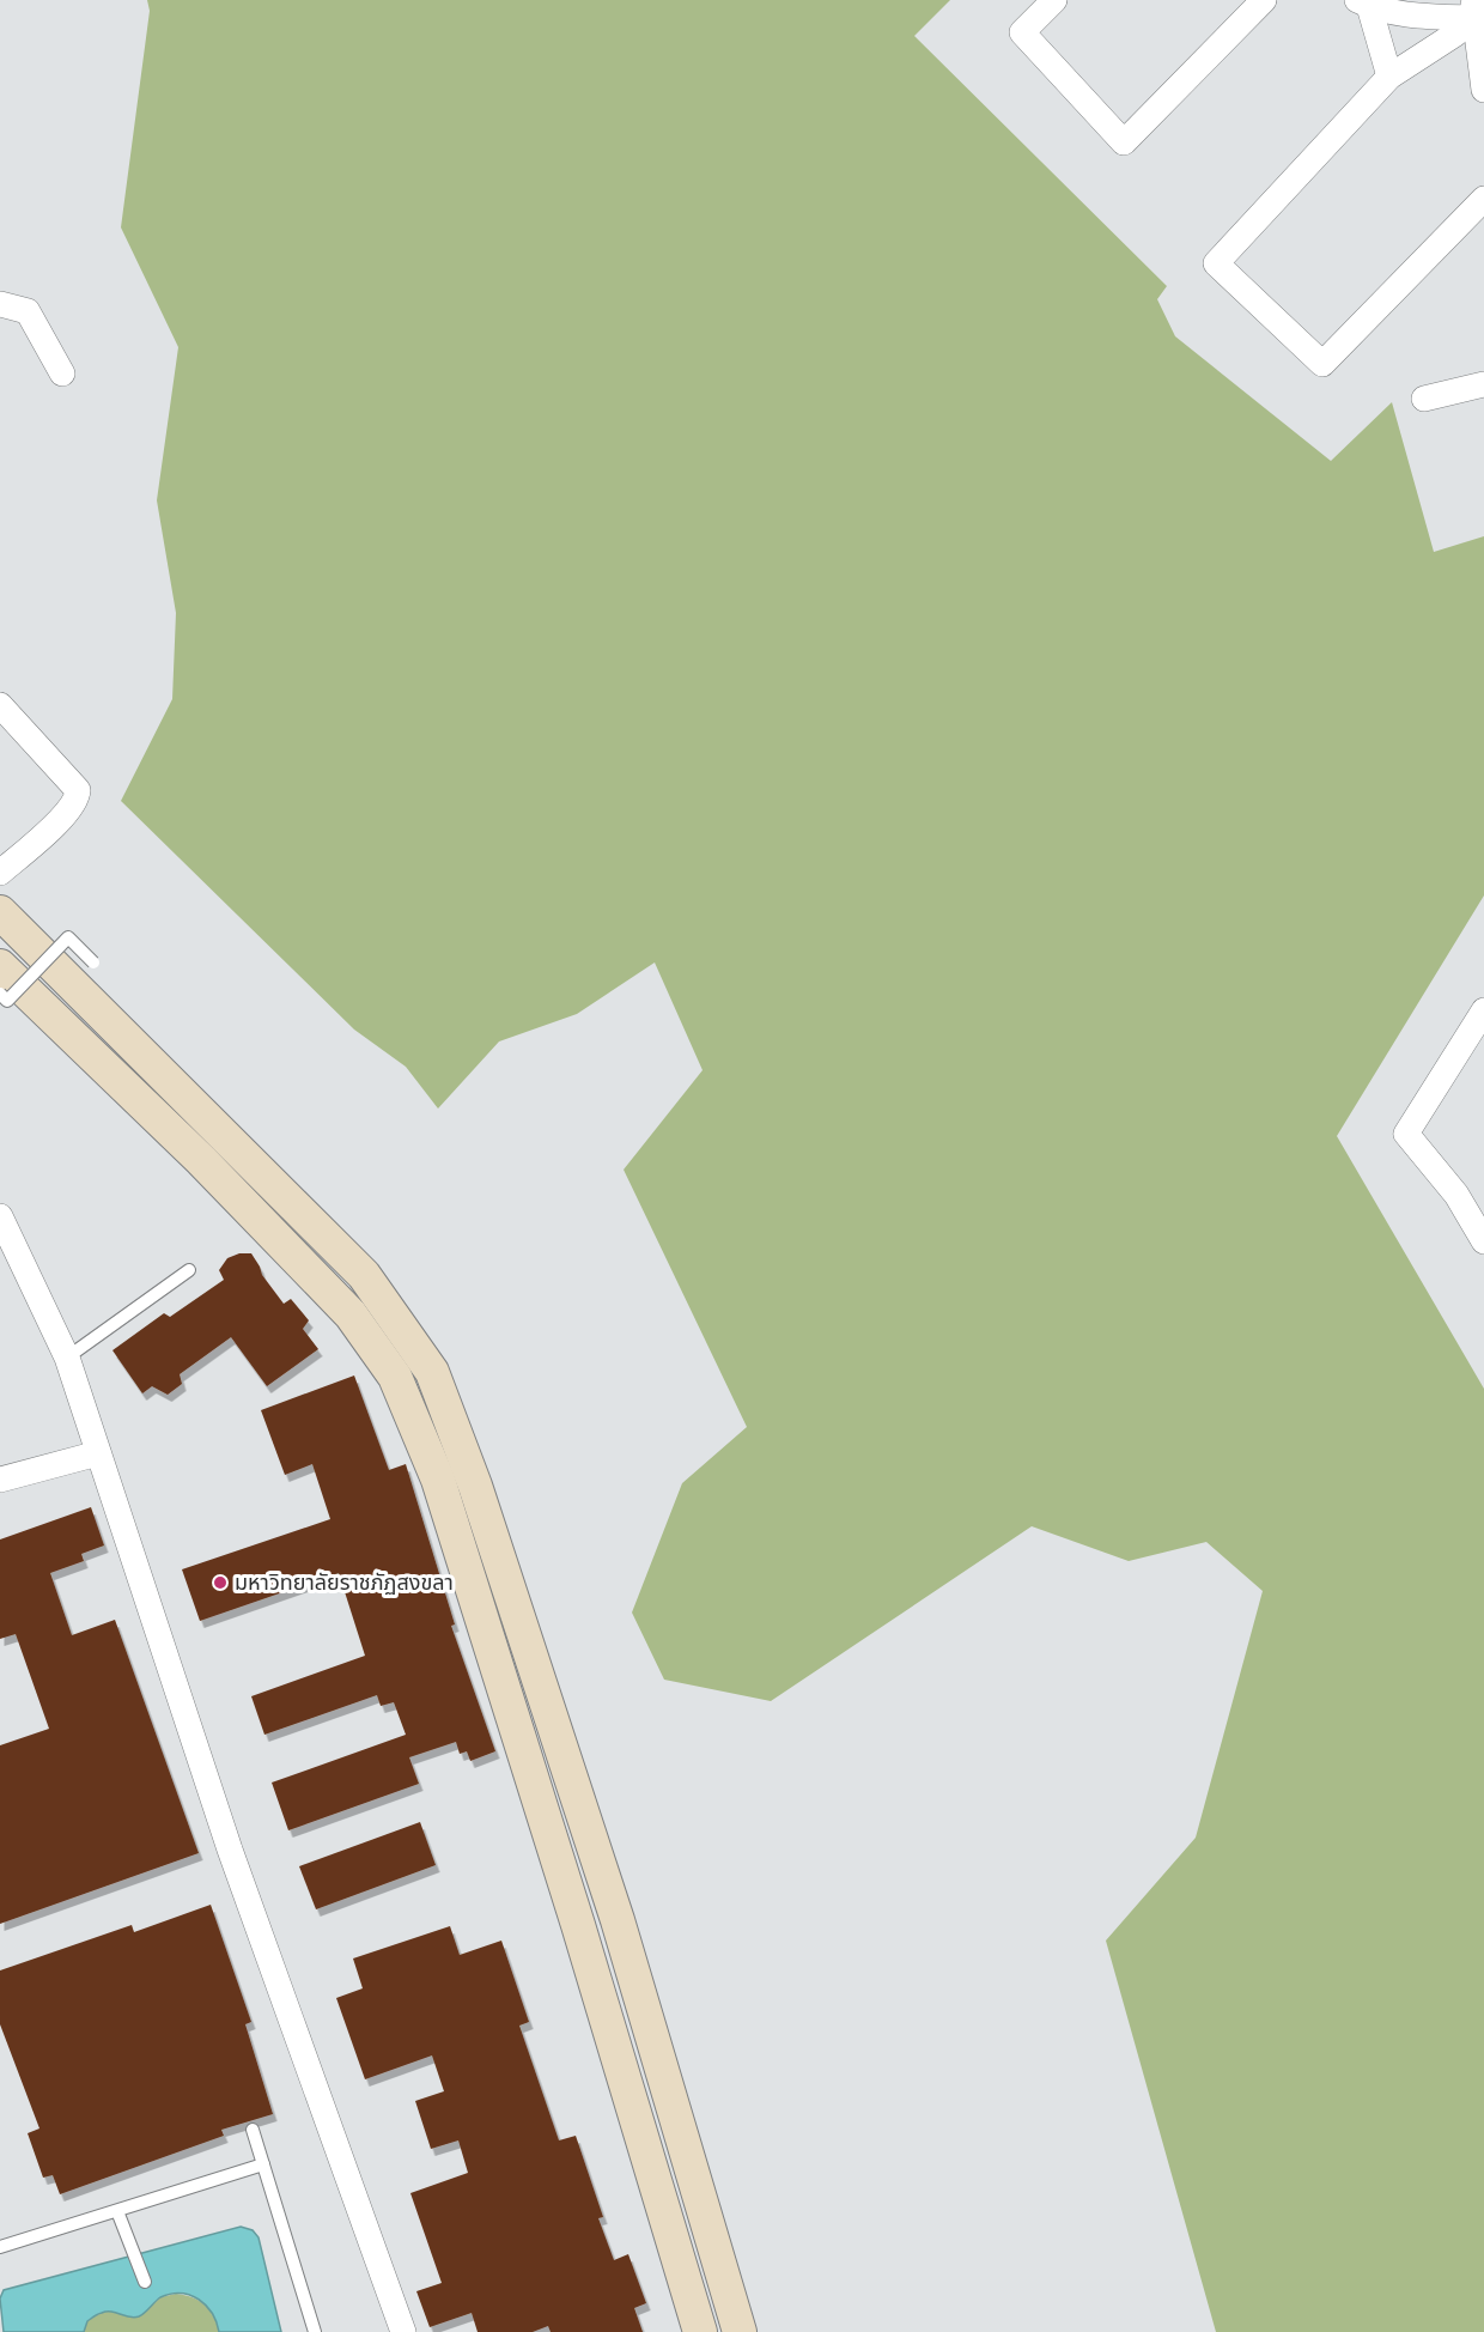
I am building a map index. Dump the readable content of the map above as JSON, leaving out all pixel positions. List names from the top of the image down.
{
  "places": ["มหาวิทยาลัยราชภัฏสงขลา"]
}
